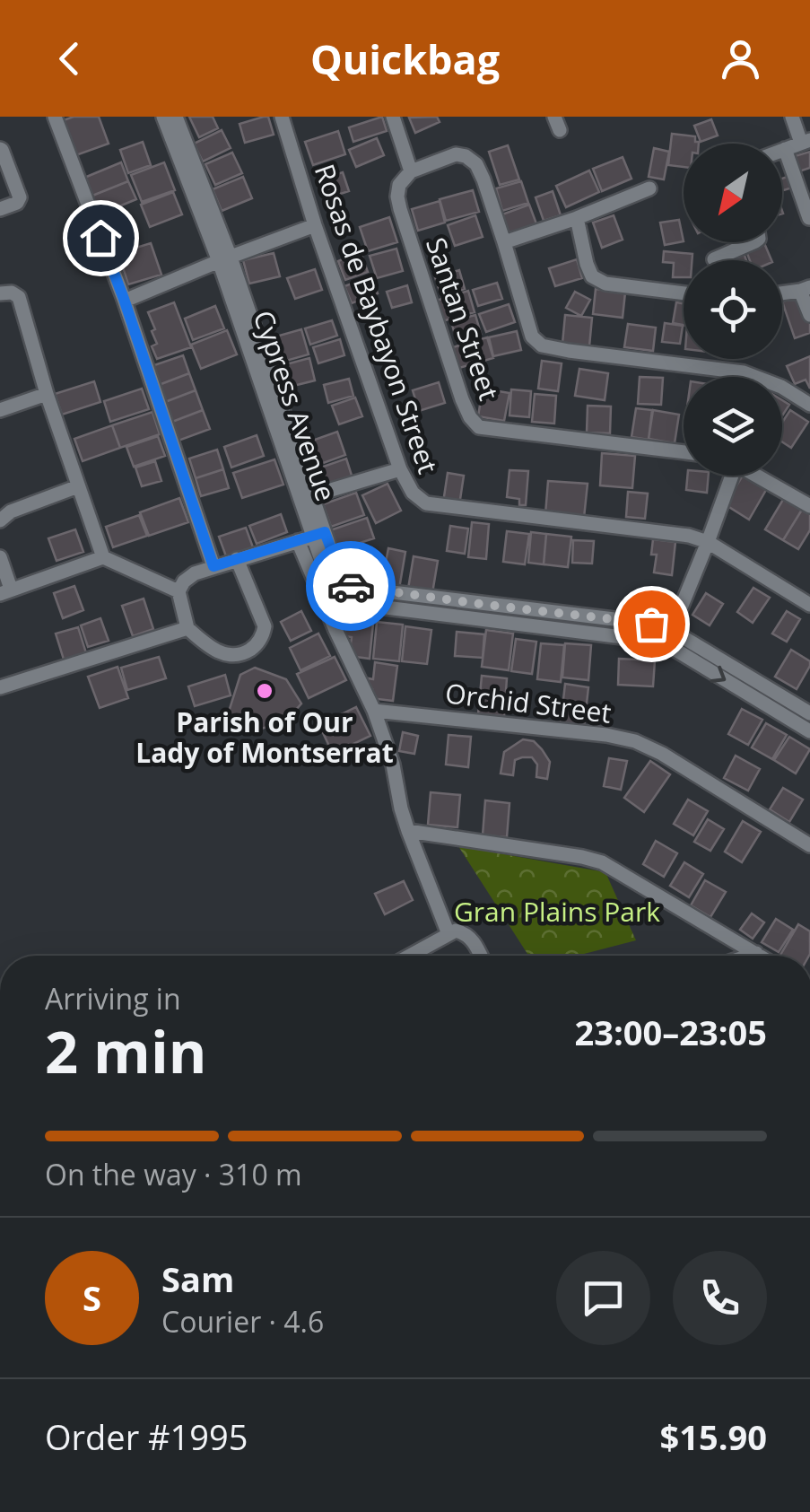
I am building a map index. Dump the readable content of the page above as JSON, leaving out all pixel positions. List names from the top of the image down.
{
  "streets": {
    "street": [
      "Rosas de Baybayon Street",
      "Santan Street",
      "Cypress Avenue",
      "Orchid Street"
    ]
  },
  "parks": ["Gran Plains Park"],
  "places": ["Parish of Our Lady of Montserrat"],
  "north": "bottom left",
  "page": {
    "header": "Quickbag",
    "heading": ["2 min", "Arriving in", "23:00–23:05"],
    "panel": [
      "Sam",
      "Courier · 4.6",
      "Order #1995",
      "$15.90"
    ],
    "bar": "On the way · 310 m",
    "round": "S"
  }
}
